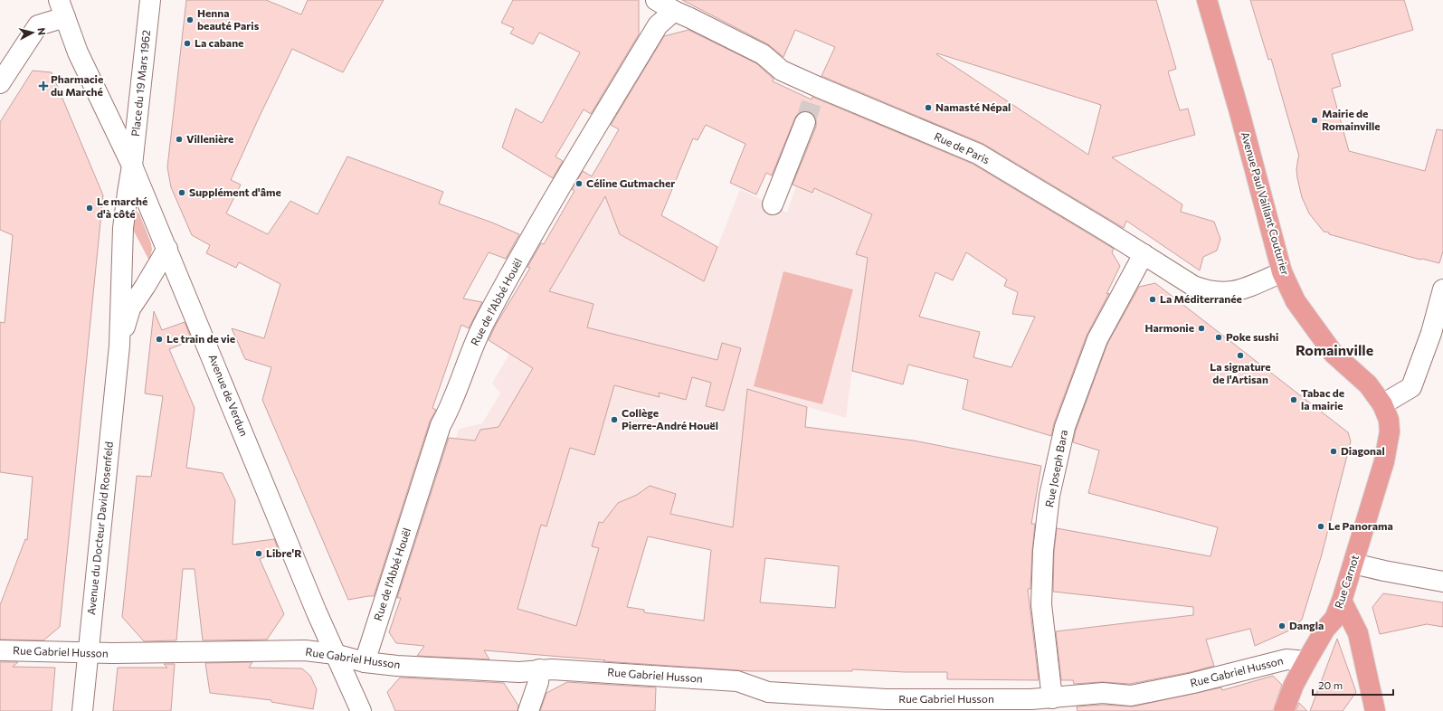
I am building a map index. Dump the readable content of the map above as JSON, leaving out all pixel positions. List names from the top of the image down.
{
  "streets": {
    "main road": ["Avenue Paul Vaillant Couturier", "Rue Carnot"],
    "street": [
      "Place du 19 Mars 1962",
      "Rue de Paris",
      "Rue de l'Abbé Houël",
      "Avenue de Verdun",
      "Rue Joseph Bara",
      "Avenue du Docteur David Rosenfeld",
      "Rue Gabriel Husson"
    ]
  },
  "crossings": [
    ["Place du 19 Mars 1962", "Avenue de Verdun"],
    ["Place du 19 Mars 1962", "Avenue du Docteur David Rosenfeld"],
    ["Rue de Paris", "Avenue Paul Vaillant Couturier"],
    ["Rue de Paris", "Rue de l'Abbé Houël"],
    ["Rue de Paris", "Rue Joseph Bara"],
    ["Avenue Paul Vaillant Couturier", "Rue Carnot"],
    ["Rue de l'Abbé Houël", "Rue Gabriel Husson"],
    ["Avenue de Verdun", "Avenue du Docteur David Rosenfeld"],
    ["Avenue de Verdun", "Rue Gabriel Husson"],
    ["Rue Joseph Bara", "Rue Gabriel Husson"],
    ["Avenue du Docteur David Rosenfeld", "Rue Gabriel Husson"],
    ["Rue Carnot", "Rue Gabriel Husson"]
  ],
  "districts": ["Romainville"],
  "places": {
    "other": [
      "Henna beauté Paris",
      "La cabane",
      "Namasté Népal",
      "Mairie de Romainville",
      "Villenière",
      "Céline Gutmacher",
      "Supplément d'âme",
      "Le marché d'à côté",
      "La Méditerranée",
      "Harmonie",
      "Poke sushi",
      "Le train de vie",
      "La signature de l'Artisan",
      "Tabac de la mairie",
      "Collège Pierre-André Houël",
      "Diagonal",
      "Le Panorama",
      "Libre'R",
      "Dangla"
    ],
    "health": ["Pharmacie du Marché"]
  },
  "scale_bar": "20 m",
  "north": "right"
}
